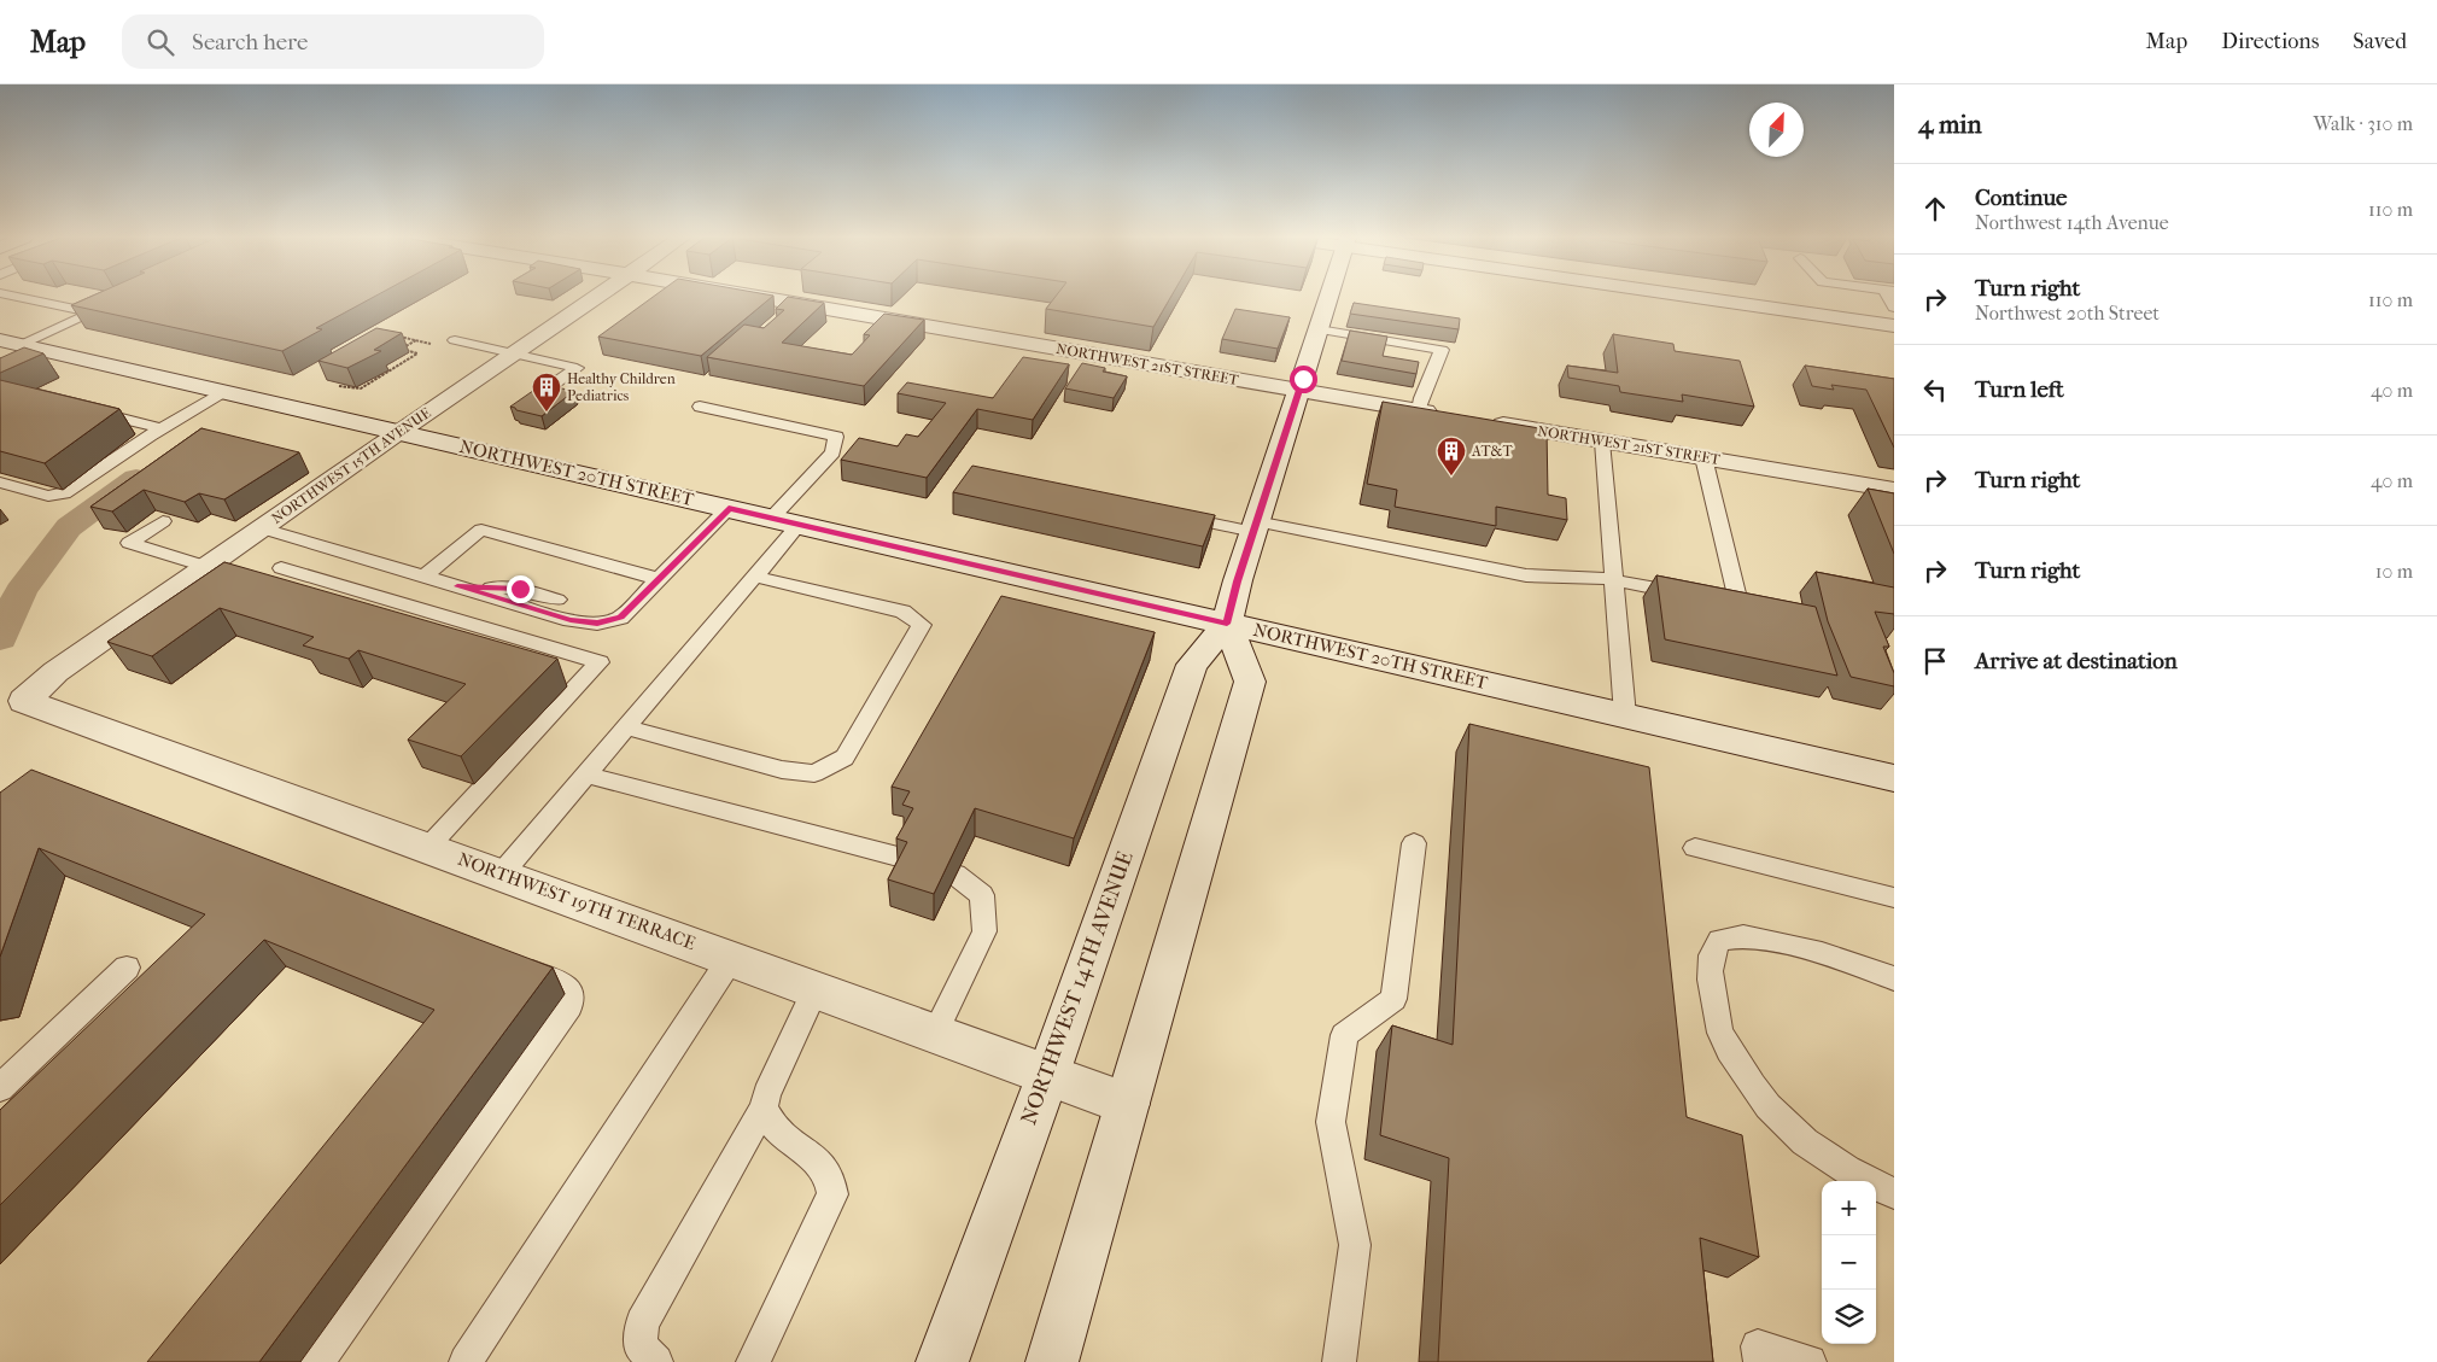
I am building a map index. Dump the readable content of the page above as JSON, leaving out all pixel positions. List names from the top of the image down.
{
  "streets": {
    "street": [
      "NORTHWEST 21ST STREET",
      "NORTHWEST 15TH AVENUE",
      "NORTHWEST 20TH STREET",
      "NORTHWEST 19TH TERRACE",
      "NORTHWEST 14TH AVENUE"
    ]
  },
  "crossings": [
    ["NORTHWEST 21ST STREET", "NORTHWEST 14TH AVENUE"],
    ["NORTHWEST 15TH AVENUE", "NORTHWEST 20TH STREET"],
    ["NORTHWEST 15TH AVENUE", "NORTHWEST 19TH TERRACE"],
    ["NORTHWEST 20TH STREET", "NORTHWEST 14TH AVENUE"],
    ["NORTHWEST 19TH TERRACE", "NORTHWEST 14TH AVENUE"]
  ],
  "places": {
    "building": ["Healthy Children Pediatrics", "AT&T"]
  },
  "north": "top right",
  "page": {
    "header": "Map",
    "search": "Search here",
    "nav": ["Map", "Directions", "Saved"],
    "heading": ["4 min", "Walk · 310 m"],
    "list": [
      ["Continue", "Northwest 14th Avenue", "110 m"],
      ["Turn right", "Northwest 20th Street", "110 m"],
      ["Turn left", "40 m"],
      ["Turn right", "40 m"],
      ["Turn right", "10 m"],
      "Arrive at destination"
    ],
    "map_buttons": ["+", "−"]
  }
}
